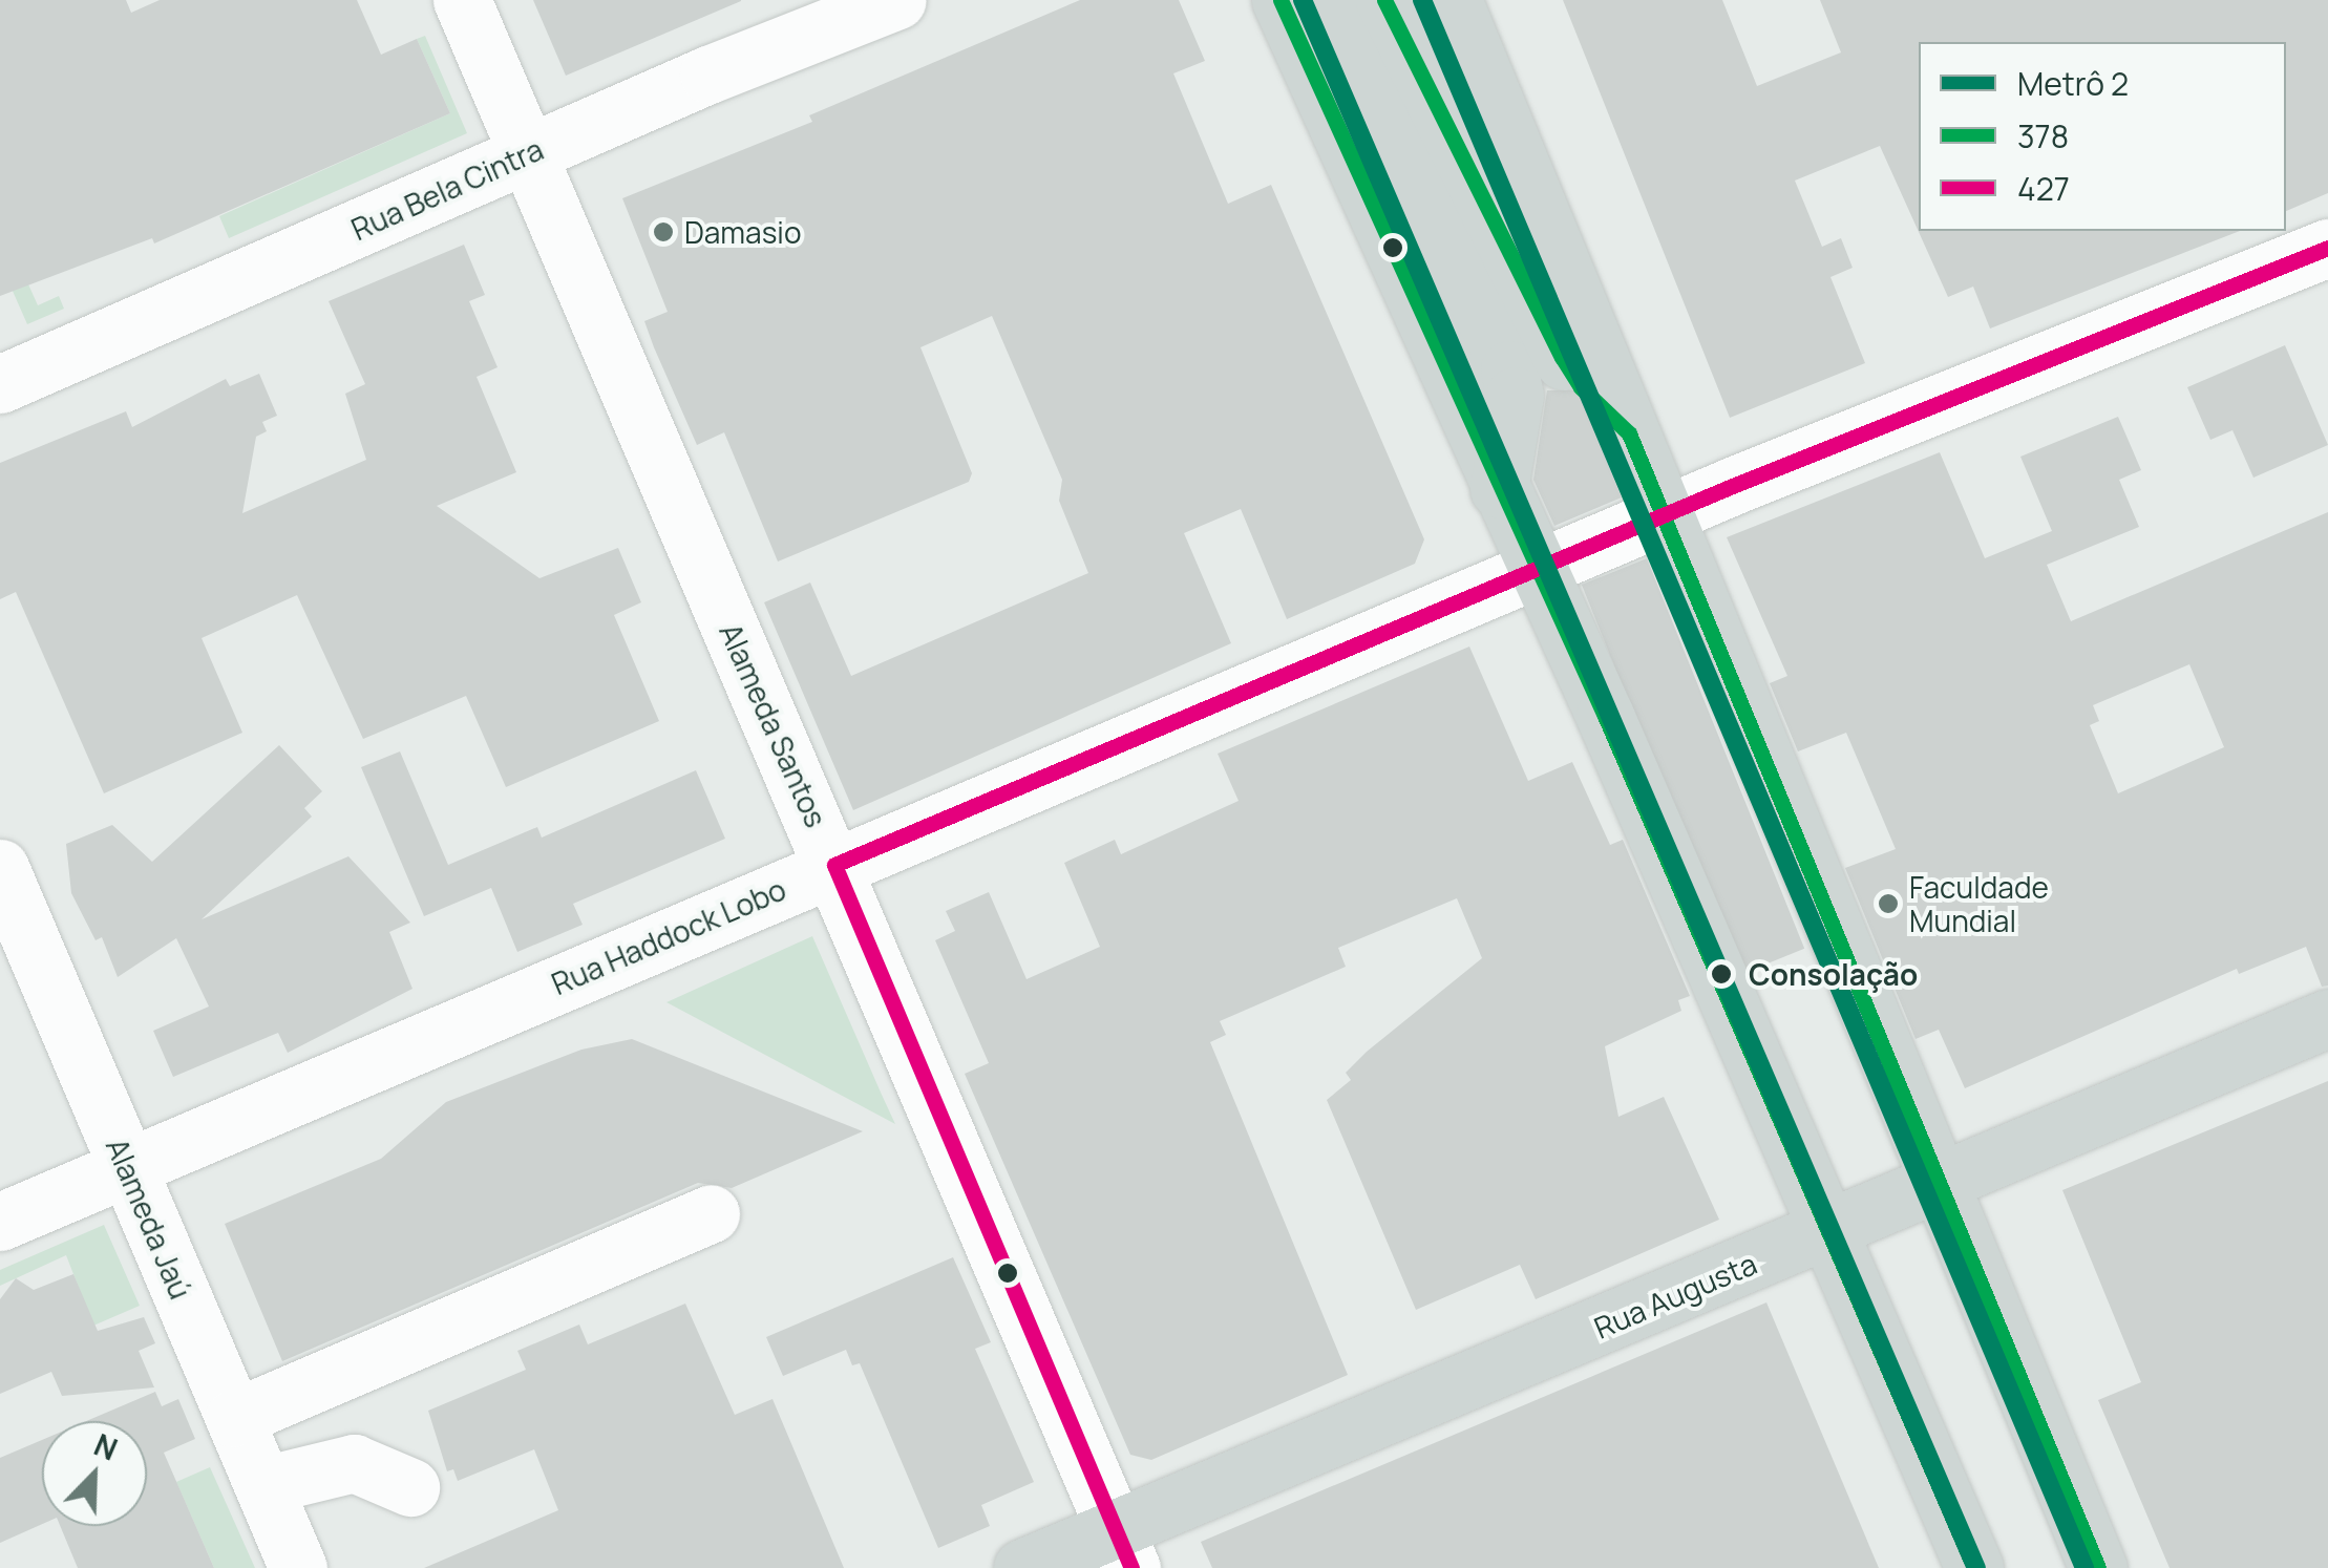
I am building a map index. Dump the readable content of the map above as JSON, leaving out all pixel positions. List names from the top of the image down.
{
  "streets": {
    "main road": ["Rua Augusta"],
    "street": [
      "Rua Bela Cintra",
      "Alameda Santos",
      "Rua Haddock Lobo",
      "Alameda Jaú"
    ]
  },
  "crossings": [
    ["Rua Bela Cintra", "Alameda Santos"],
    ["Alameda Santos", "Rua Haddock Lobo"],
    ["Alameda Santos", "Rua Augusta"],
    ["Rua Haddock Lobo", "Alameda Jaú"]
  ],
  "places": ["Damasio", "Faculdade Mundial", "Consolação"],
  "lines": ["metro line 2", "transit line 378", "transit line 427"],
  "legend": ["Metrô 2", "378", "427"],
  "north": "top right"
}
